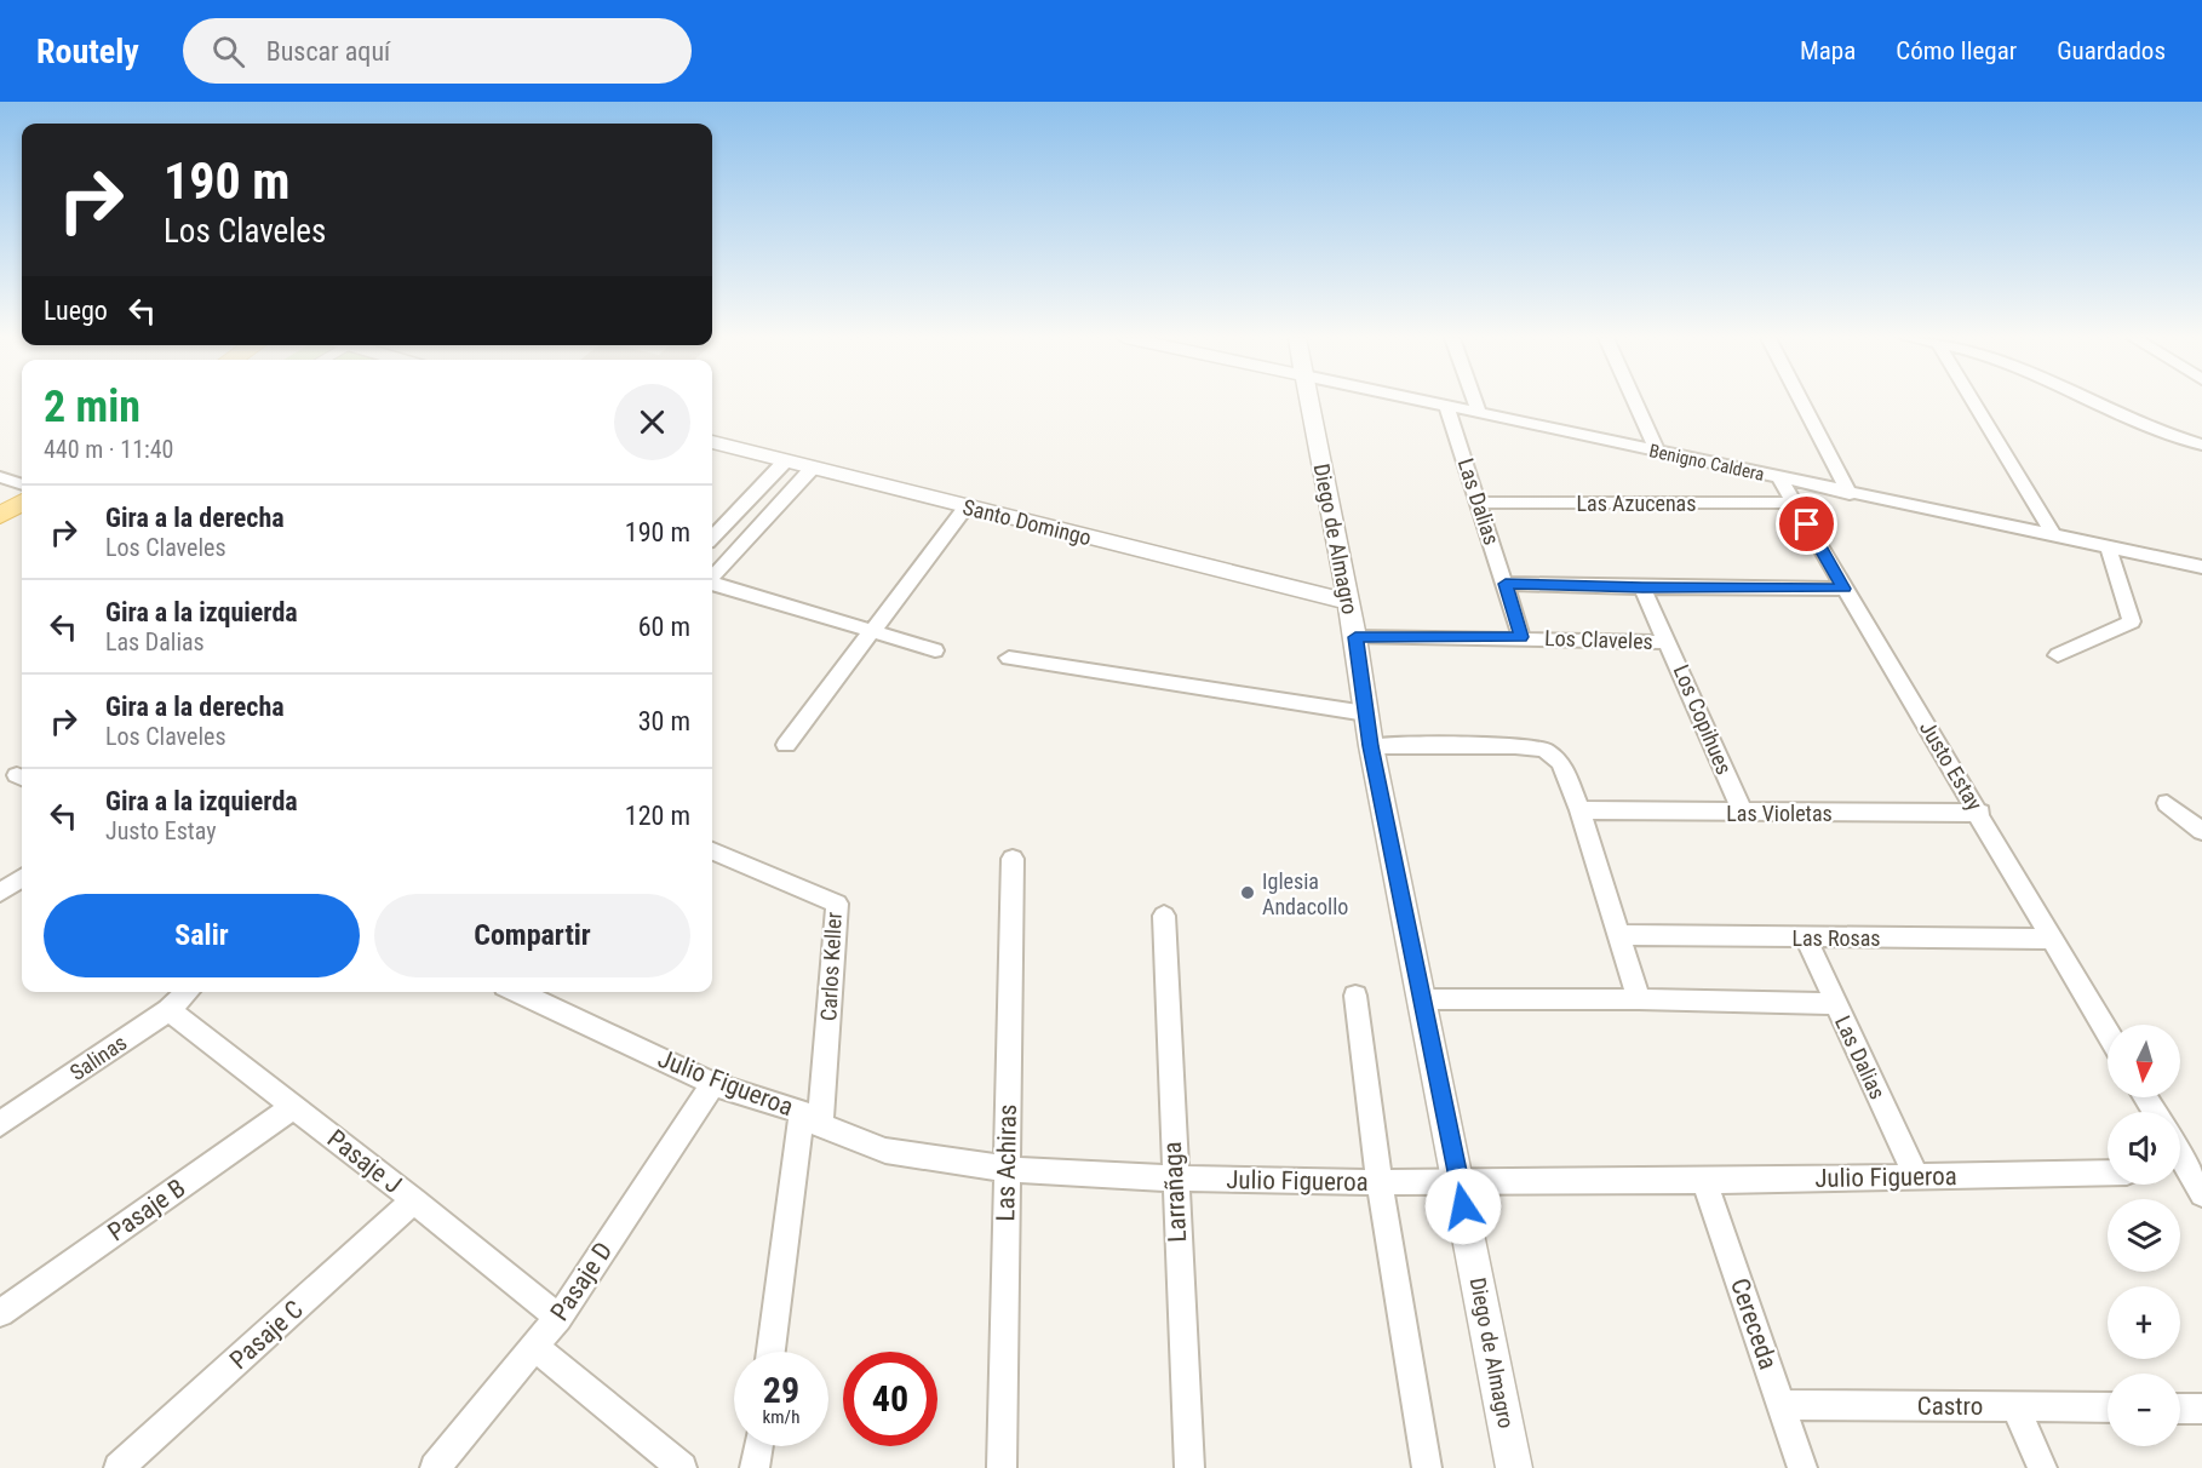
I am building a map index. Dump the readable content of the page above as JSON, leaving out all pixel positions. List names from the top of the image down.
{
  "streets": {
    "street": [
      "Benigno Caldera",
      "Las Dalias",
      "Las Azucenas",
      "Santo Domingo",
      "Diego de Almagro",
      "Los Claveles",
      "Los Copihues",
      "Justo Estay",
      "Las Violetas",
      "Las Rosas",
      "Carlos Keller",
      "Salinas",
      "Julio Figueroa",
      "Pasaje J",
      "Las Achiras",
      "Larrañaga",
      "Pasaje B",
      "Pasaje D",
      "Cereceda",
      "Pasaje C",
      "Castro"
    ]
  },
  "crossings": [
    ["Benigno Caldera", "Las Dalias"],
    ["Benigno Caldera", "Justo Estay"],
    ["Las Dalias", "Las Azucenas"],
    ["Las Dalias", "Los Claveles"],
    ["Las Dalias", "Las Rosas"],
    ["Las Dalias", "Julio Figueroa"],
    ["Las Azucenas", "Justo Estay"],
    ["Santo Domingo", "Diego de Almagro"],
    ["Diego de Almagro", "Los Claveles"],
    ["Diego de Almagro", "Julio Figueroa"],
    ["Los Claveles", "Los Copihues"],
    ["Los Copihues", "Las Violetas"],
    ["Justo Estay", "Las Violetas"],
    ["Justo Estay", "Las Rosas"],
    ["Carlos Keller", "Julio Figueroa"],
    ["Salinas", "Pasaje J"],
    ["Julio Figueroa", "Las Achiras"],
    ["Julio Figueroa", "Larrañaga"],
    ["Julio Figueroa", "Pasaje D"],
    ["Julio Figueroa", "Cereceda"],
    ["Pasaje J", "Pasaje B"],
    ["Pasaje J", "Pasaje D"],
    ["Pasaje J", "Pasaje C"],
    ["Cereceda", "Castro"]
  ],
  "places": ["Iglesia Andacollo"],
  "north": "bottom",
  "page": {
    "header": "Routely",
    "search": "Buscar aquí",
    "nav": ["Mapa", "Cómo llegar", "Guardados"],
    "turn": ["190 m", "Los Claveles"],
    "then": "Luego",
    "heading": ["2 min", "440 m · 11:40"],
    "list": [
      {
        "name": "Gira a la derecha",
        "note": "Los Claveles",
        "value": "190 m"
      },
      {
        "name": "Gira a la izquierda",
        "note": "Las Dalias",
        "value": "60 m"
      },
      {
        "name": "Gira a la derecha",
        "note": "Los Claveles",
        "value": "30 m"
      },
      {
        "name": "Gira a la izquierda",
        "note": "Justo Estay",
        "value": "120 m"
      }
    ],
    "buttons": ["Salir", "Compartir"],
    "map_buttons": ["+", "−"],
    "speed": "29 km/h",
    "limit": "40"
  }
}
